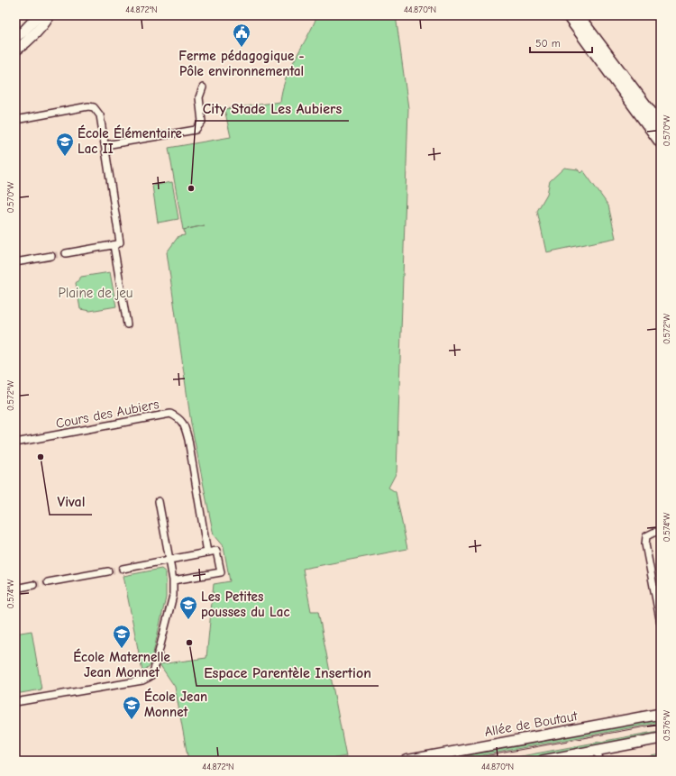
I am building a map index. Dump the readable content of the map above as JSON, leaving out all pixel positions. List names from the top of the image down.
{
  "streets": {
    "main road": ["Allée de Boutaut"],
    "street": ["Cours des Aubiers"]
  },
  "parks": ["Plaine de jeu"],
  "places": {
    "public building": ["Ferme pédagogique - Pôle environnemental"],
    "school or university": [
      "École Élémentaire Lac II",
      "Les Petites pousses du Lac",
      "École Maternelle Jean Monnet",
      "École Jean Monnet"
    ],
    "other": ["City Stade Les Aubiers", "Vival", "Espace Parentèle Insertion"]
  },
  "scale_bar": "50 m",
  "coordinates": [
    "44.872°N",
    "44.870°N",
    "0.570°W",
    "0.572°W",
    "0.574°W",
    "0.576°W"
  ]
}
